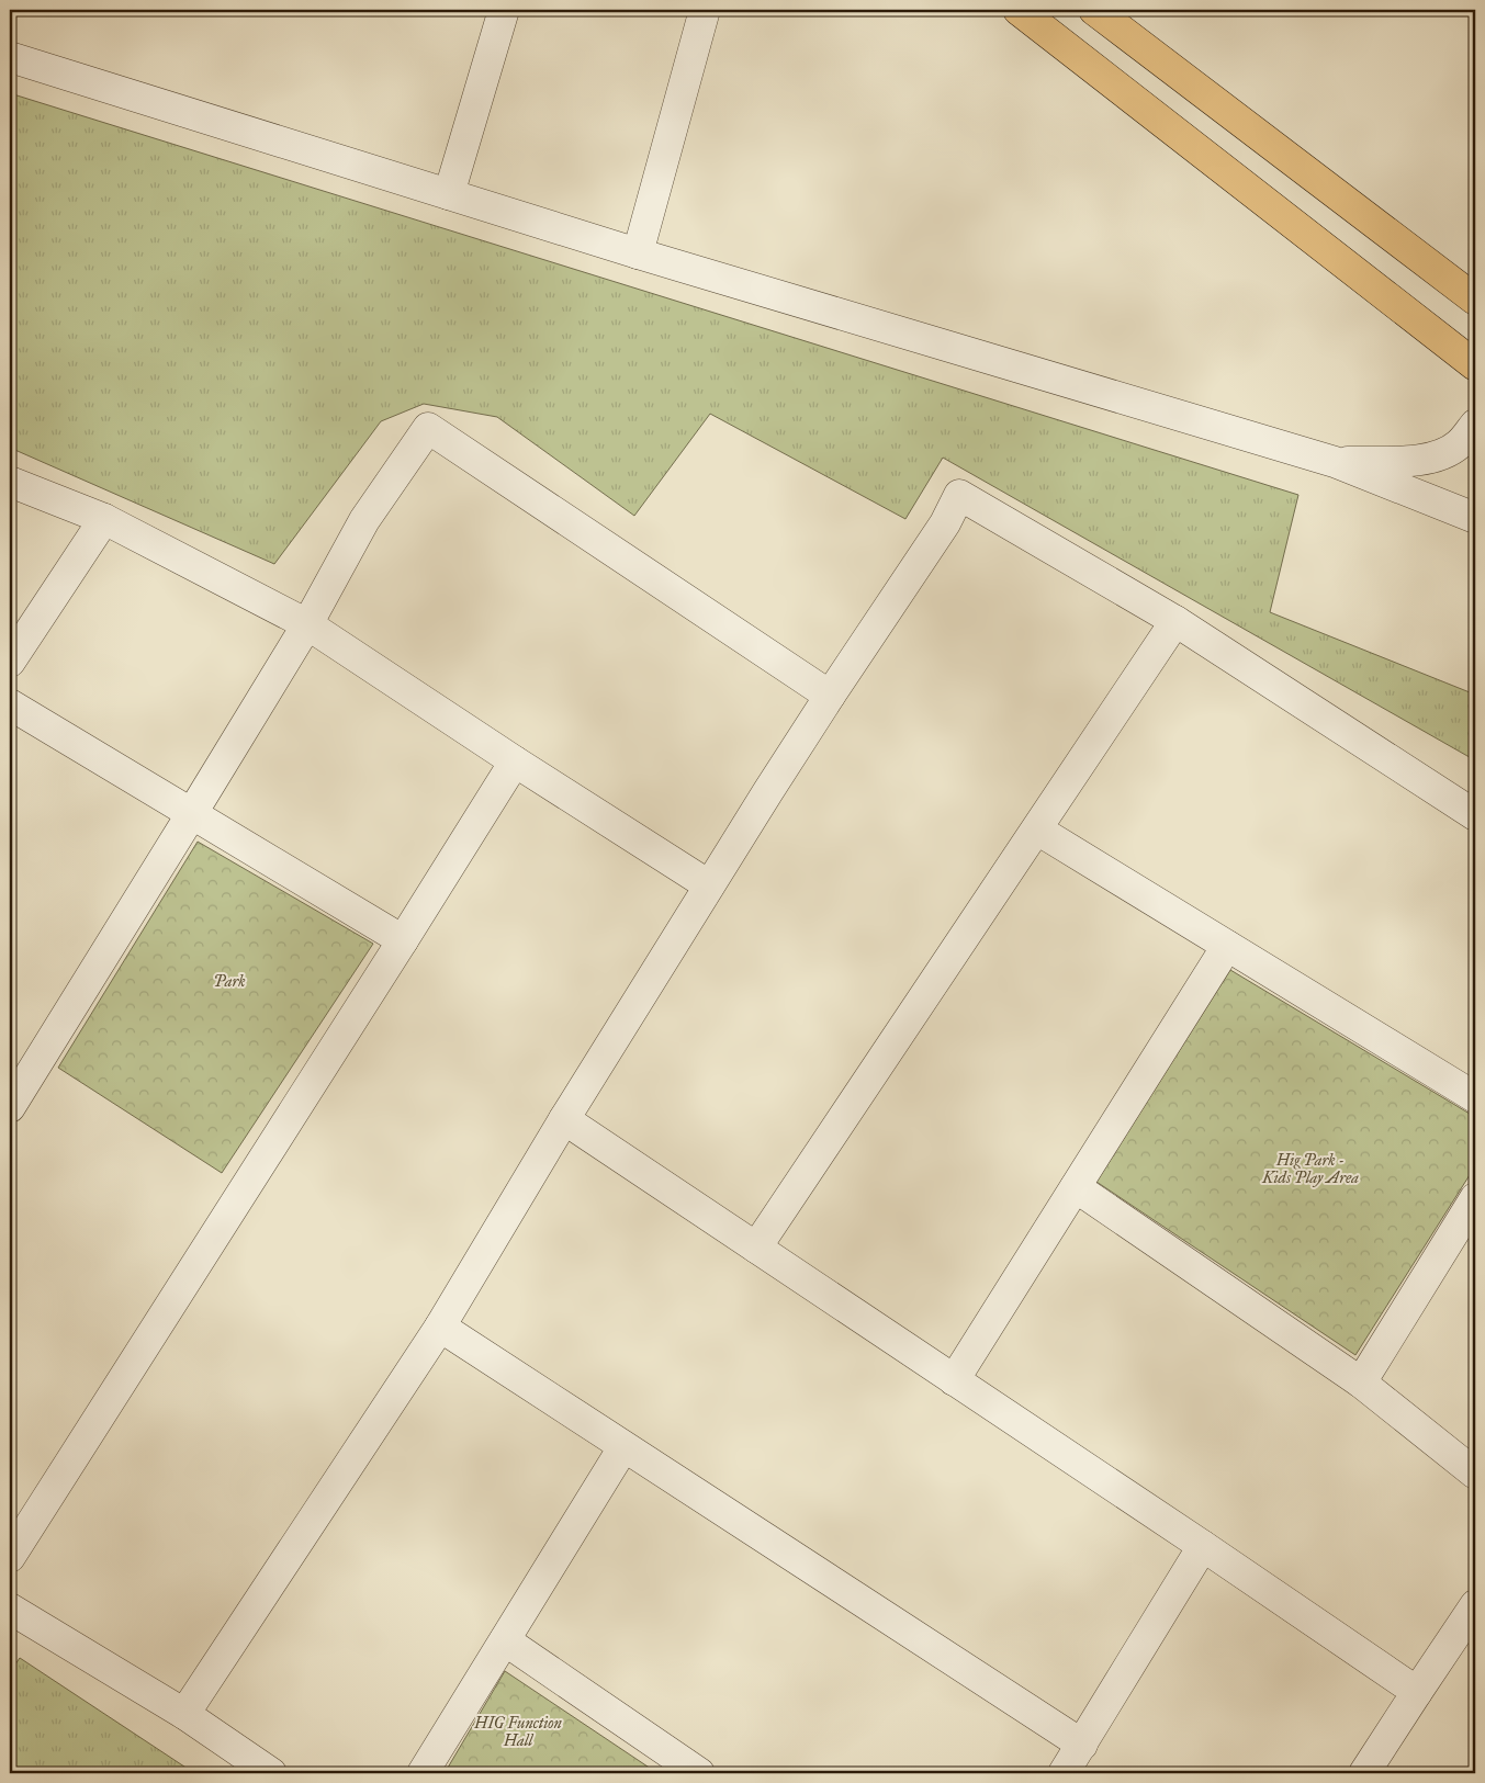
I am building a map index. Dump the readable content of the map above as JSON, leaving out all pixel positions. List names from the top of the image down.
{
  "parks": ["Park", "Hig Park - Kids Play Area", "HIG Function Hall"]
}
